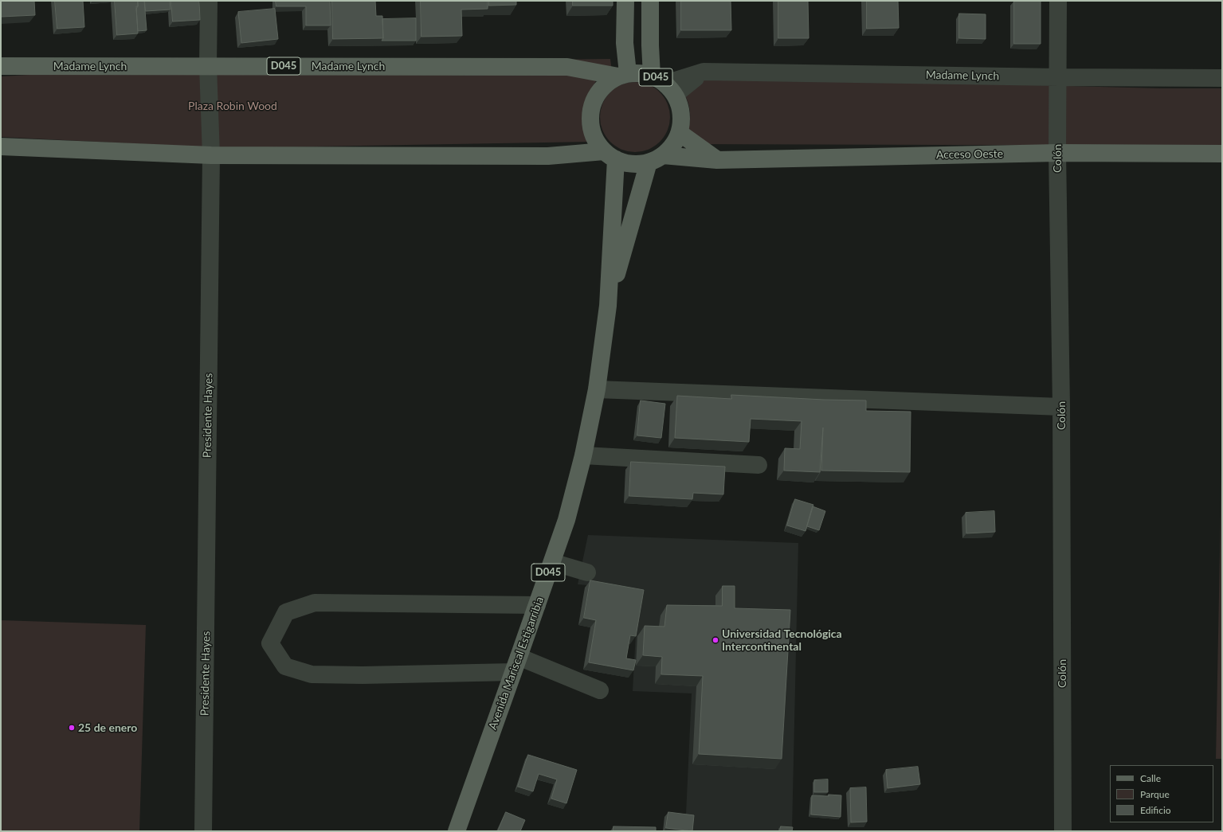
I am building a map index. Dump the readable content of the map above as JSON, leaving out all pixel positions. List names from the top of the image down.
{
  "streets": {
    "main road": [
      "Madame Lynch",
      "D045",
      "Acceso Oeste",
      "Avenida Mariscal Estigarribia"
    ],
    "street": ["Colón", "Presidente Hayes"]
  },
  "crossings": [
    ["Madame Lynch", "D045"],
    ["Madame Lynch", "Acceso Oeste"],
    ["Madame Lynch", "Colón"],
    ["Madame Lynch", "Presidente Hayes"],
    ["Madame Lynch", "Avenida Mariscal Estigarribia"],
    ["D045", "Acceso Oeste"],
    ["D045", "Avenida Mariscal Estigarribia"],
    ["Acceso Oeste", "Colón"],
    ["Acceso Oeste", "Avenida Mariscal Estigarribia"]
  ],
  "parks": ["Plaza Robin Wood"],
  "places": ["Universidad Tecnológica Intercontinental", "25 de enero"],
  "legend": ["Calle", "Parque", "Edificio"]
}
